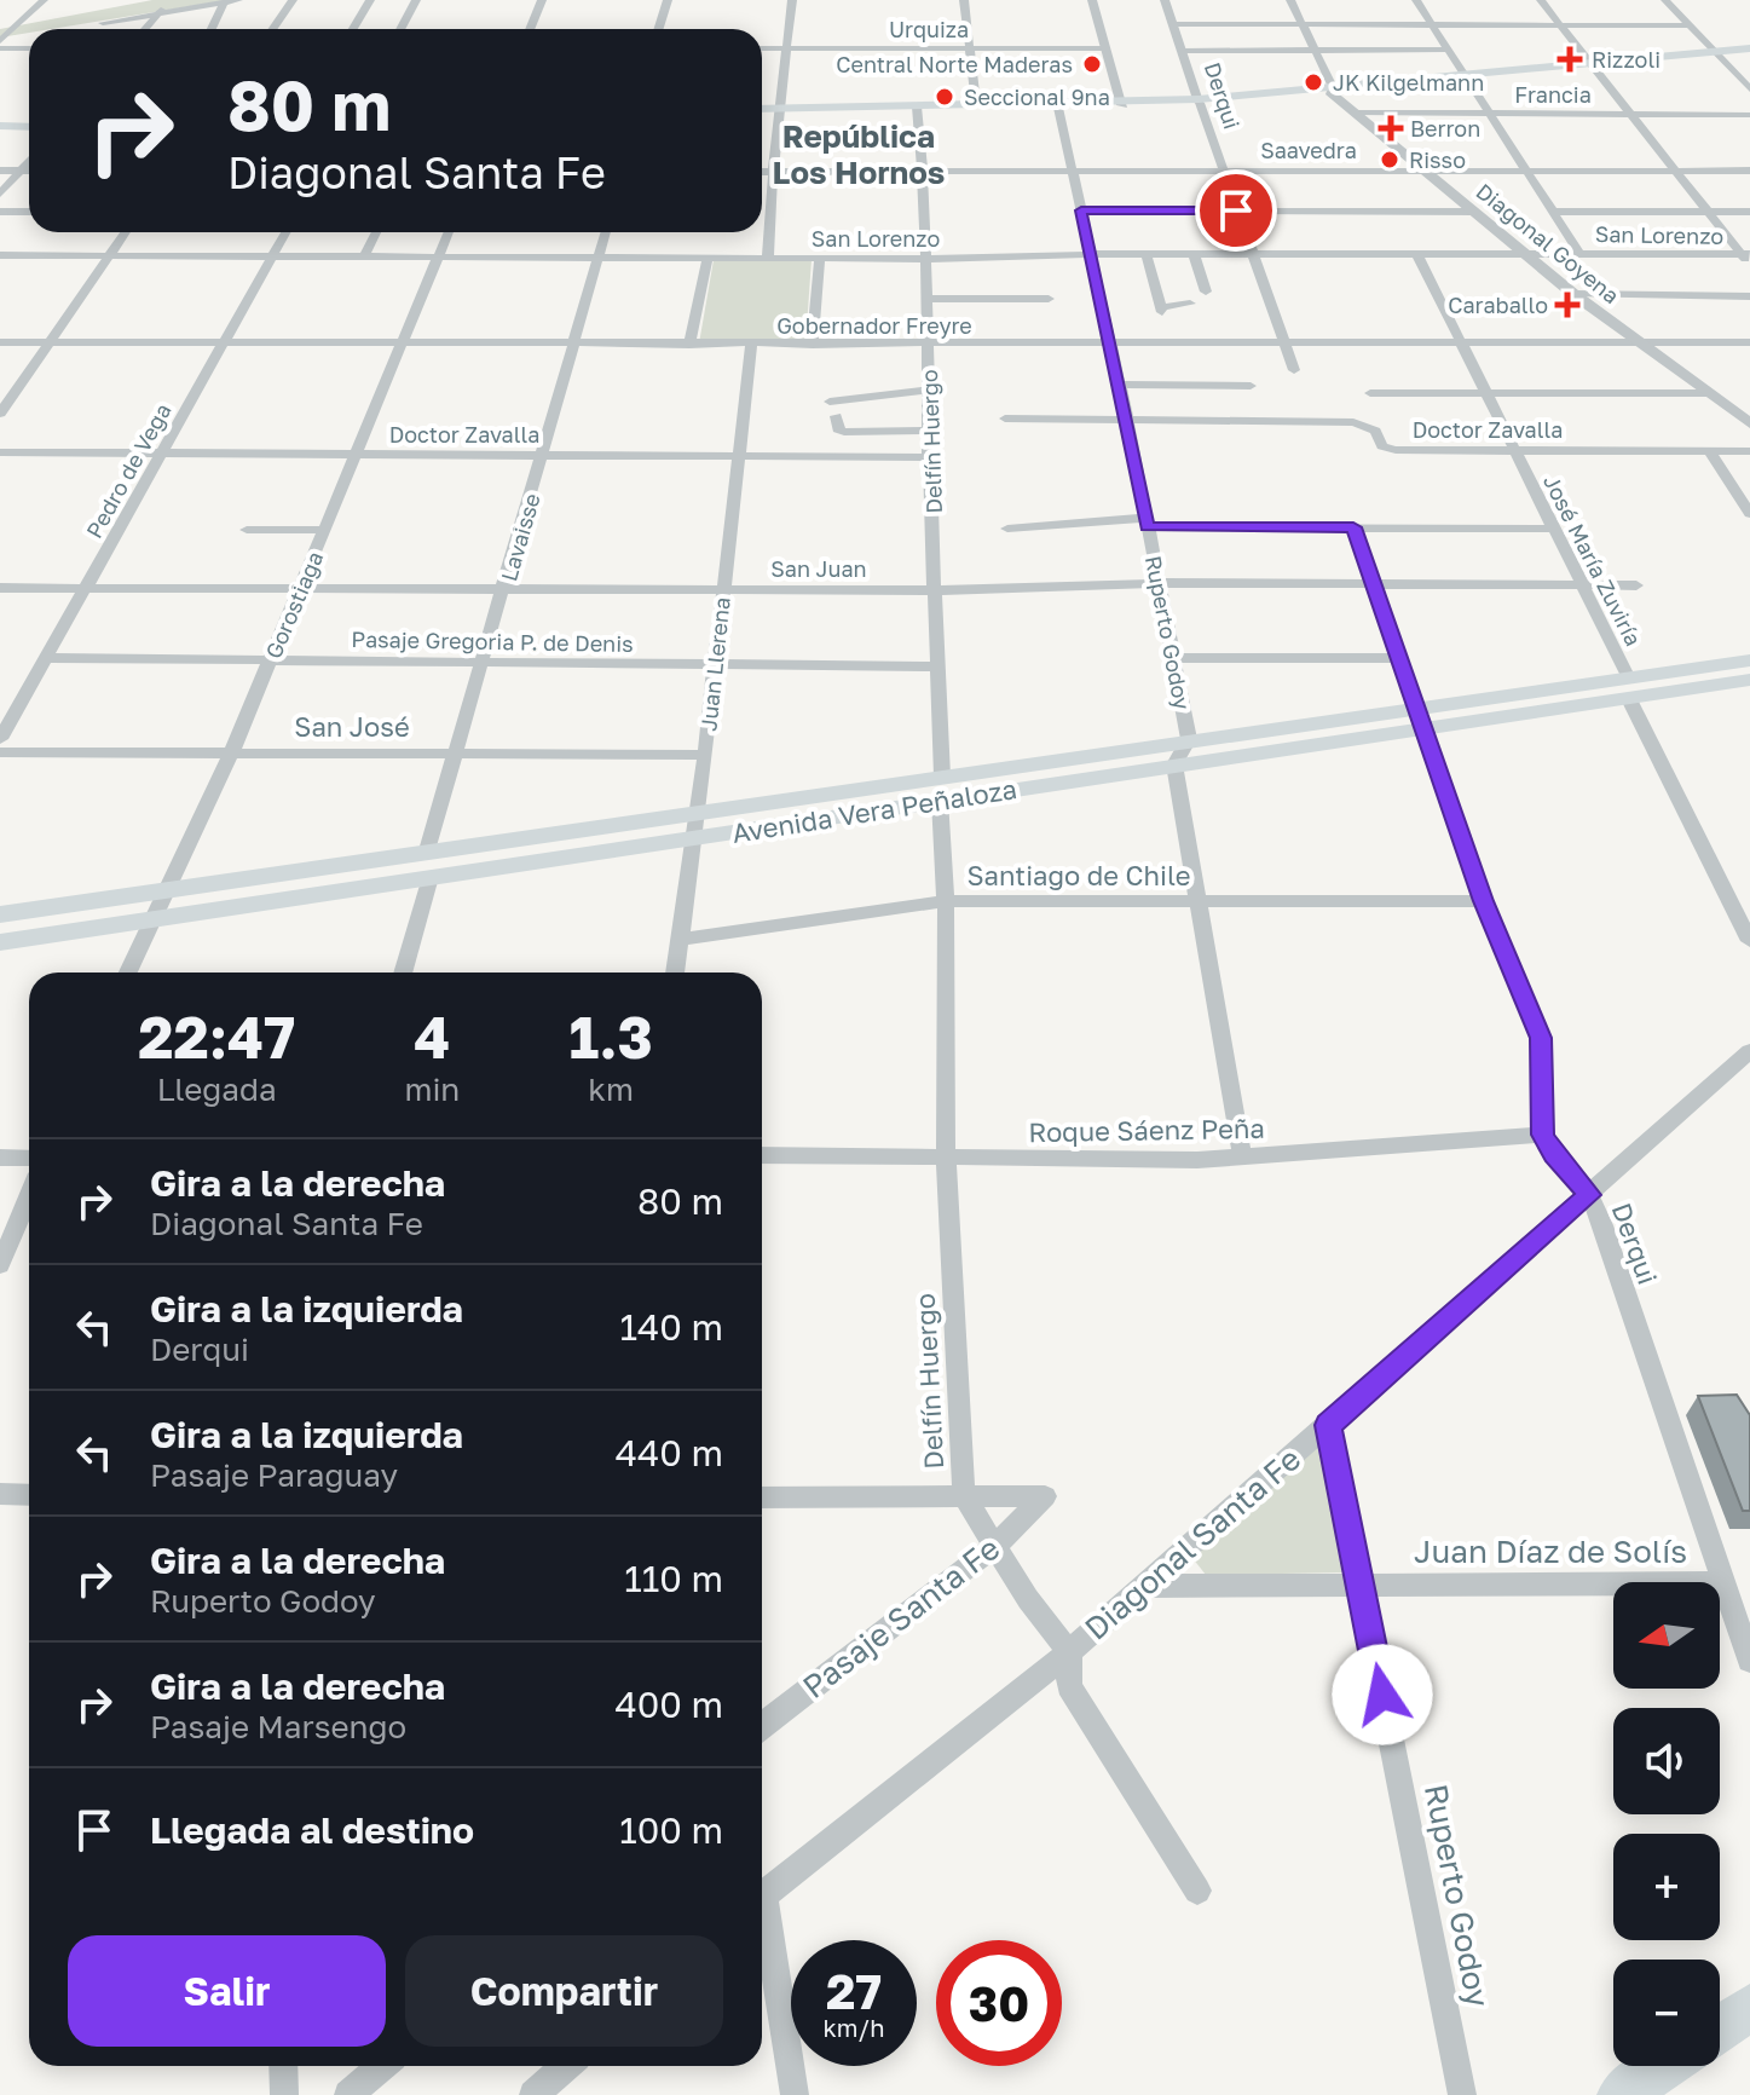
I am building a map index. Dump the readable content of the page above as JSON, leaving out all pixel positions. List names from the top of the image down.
{
  "streets": {
    "main road": ["Avenida Vera Peñaloza"],
    "street": [
      "Urquiza",
      "Francia",
      "Derqui",
      "Saavedra",
      "San Lorenzo",
      "Diagonal Goyena",
      "Gobernador Freyre",
      "Doctor Zavalla",
      "Delfín Huergo",
      "Pedro de Vega",
      "Lavaisse",
      "José María Zuviría",
      "San Juan",
      "Gorostiaga",
      "Ruperto Godoy",
      "Pasaje Gregoria P. de Denis",
      "Juan Llerena",
      "San José",
      "Santiago de Chile",
      "Roque Sáenz Peña",
      "Diagonal Santa Fe",
      "Juan Díaz de Solís",
      "Pasaje Santa Fe"
    ]
  },
  "crossings": [
    ["Francia", "Diagonal Goyena"],
    ["Derqui", "Saavedra"],
    ["Derqui", "San Lorenzo"],
    ["Derqui", "Gobernador Freyre"],
    ["Derqui", "Roque Sáenz Peña"],
    ["Derqui", "Diagonal Santa Fe"],
    ["Derqui", "Juan Díaz de Solís"],
    ["Saavedra", "Diagonal Goyena"],
    ["Saavedra", "Delfín Huergo"],
    ["Saavedra", "Ruperto Godoy"],
    ["San Lorenzo", "Diagonal Goyena"],
    ["San Lorenzo", "Delfín Huergo"],
    ["San Lorenzo", "Pedro de Vega"],
    ["San Lorenzo", "Lavaisse"],
    ["San Lorenzo", "José María Zuviría"],
    ["San Lorenzo", "Gorostiaga"],
    ["San Lorenzo", "Ruperto Godoy"],
    ["Diagonal Goyena", "Gobernador Freyre"],
    ["Gobernador Freyre", "Delfín Huergo"],
    ["Gobernador Freyre", "Pedro de Vega"],
    ["Gobernador Freyre", "Lavaisse"],
    ["Gobernador Freyre", "José María Zuviría"],
    ["Gobernador Freyre", "Gorostiaga"],
    ["Gobernador Freyre", "Ruperto Godoy"],
    ["Gobernador Freyre", "Juan Llerena"],
    ["Doctor Zavalla", "Delfín Huergo"],
    ["Doctor Zavalla", "Pedro de Vega"],
    ["Doctor Zavalla", "Lavaisse"],
    ["Doctor Zavalla", "José María Zuviría"],
    ["Doctor Zavalla", "Gorostiaga"],
    ["Doctor Zavalla", "Ruperto Godoy"],
    ["Doctor Zavalla", "Juan Llerena"],
    ["Delfín Huergo", "San Juan"],
    ["Delfín Huergo", "Pasaje Gregoria P. de Denis"],
    ["Delfín Huergo", "Avenida Vera Peñaloza"],
    ["Delfín Huergo", "Santiago de Chile"],
    ["Delfín Huergo", "Roque Sáenz Peña"],
    ["Delfín Huergo", "Diagonal Santa Fe"],
    ["Delfín Huergo", "Pasaje Santa Fe"],
    ["Pedro de Vega", "San Juan"],
    ["Pedro de Vega", "Pasaje Gregoria P. de Denis"],
    ["Lavaisse", "San Juan"],
    ["Lavaisse", "Pasaje Gregoria P. de Denis"],
    ["Lavaisse", "San José"],
    ["Lavaisse", "Avenida Vera Peñaloza"],
    ["José María Zuviría", "San Juan"],
    ["José María Zuviría", "Avenida Vera Peñaloza"],
    ["San Juan", "Gorostiaga"],
    ["San Juan", "Ruperto Godoy"],
    ["San Juan", "Juan Llerena"],
    ["Gorostiaga", "Pasaje Gregoria P. de Denis"],
    ["Gorostiaga", "San José"],
    ["Gorostiaga", "Avenida Vera Peñaloza"],
    ["Ruperto Godoy", "Avenida Vera Peñaloza"],
    ["Ruperto Godoy", "Diagonal Santa Fe"],
    ["Ruperto Godoy", "Juan Díaz de Solís"],
    ["Pasaje Gregoria P. de Denis", "Juan Llerena"],
    ["Juan Llerena", "San José"],
    ["Juan Llerena", "Avenida Vera Peñaloza"],
    ["Juan Llerena", "Santiago de Chile"],
    ["Diagonal Santa Fe", "Juan Díaz de Solís"]
  ],
  "districts": ["República Los Hornos"],
  "places": {
    "health": ["Rizzoli", "Berron", "Caraballo"],
    "other": [
      "Central Norte Maderas",
      "JK Kilgelmann",
      "Seccional 9na",
      "Risso"
    ]
  },
  "north": "left",
  "page": {
    "turn": ["80 m", "Diagonal Santa Fe"],
    "eta": [
      "22:47",
      "Llegada",
      "4",
      "min",
      "1.3",
      "km"
    ],
    "list": [
      {
        "name": "Gira a la derecha",
        "note": "Diagonal Santa Fe",
        "value": "80 m"
      },
      {
        "name": "Gira a la izquierda",
        "note": "Derqui",
        "value": "140 m"
      },
      {
        "name": "Gira a la izquierda",
        "note": "Pasaje Paraguay",
        "value": "440 m"
      },
      {
        "name": "Gira a la derecha",
        "note": "Ruperto Godoy",
        "value": "110 m"
      },
      {
        "name": "Gira a la derecha",
        "note": "Pasaje Marsengo",
        "value": "400 m"
      },
      {
        "name": "Llegada al destino",
        "value": "100 m"
      }
    ],
    "map_buttons": ["+", "−"],
    "buttons": ["Salir", "Compartir"],
    "speed": "27 km/h",
    "limit": "30"
  }
}
